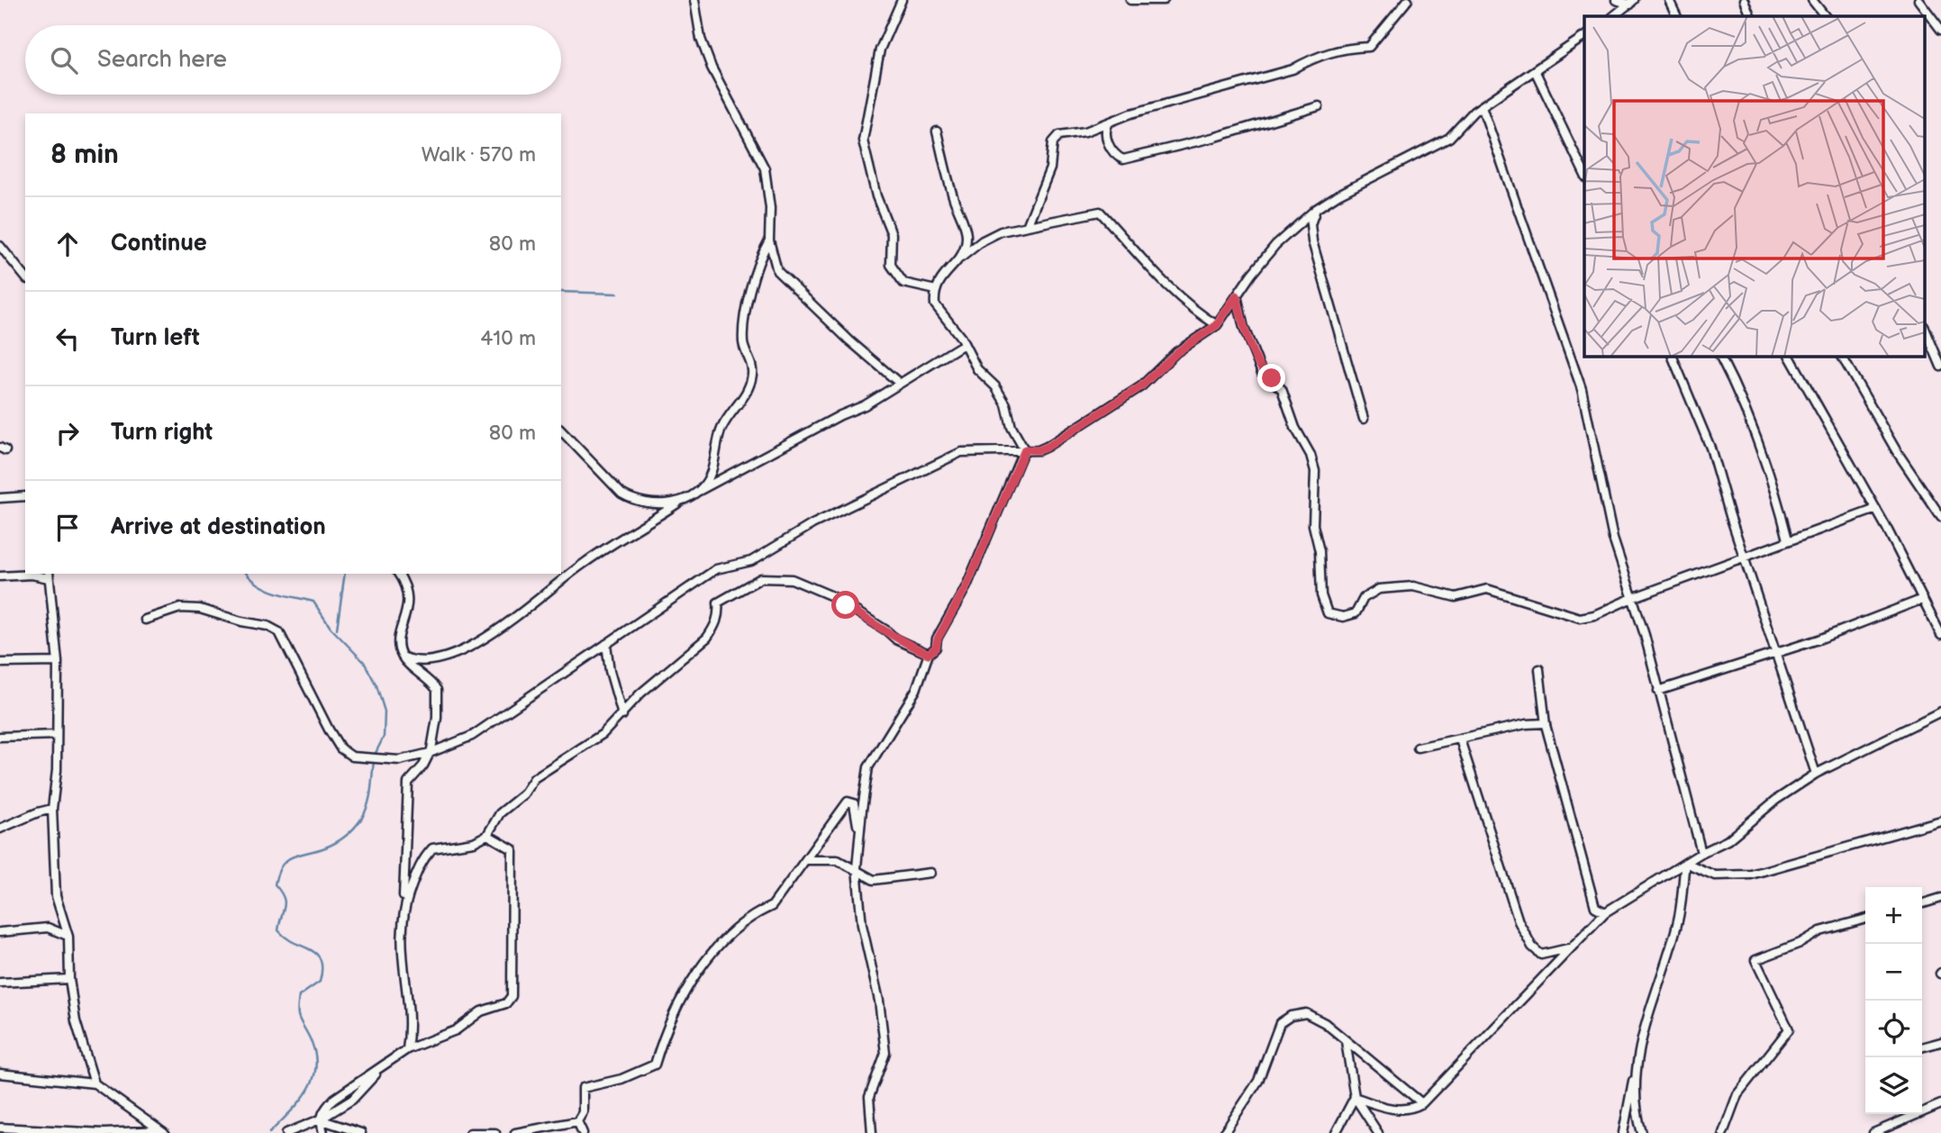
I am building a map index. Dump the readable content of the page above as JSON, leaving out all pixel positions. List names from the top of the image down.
{
  "page": {
    "search": "Search here",
    "heading": ["8 min", "Walk · 570 m"],
    "list": [
      ["Continue", "80 m"],
      ["Turn left", "410 m"],
      ["Turn right", "80 m"],
      "Arrive at destination"
    ],
    "map_buttons": ["+", "−"]
  }
}
